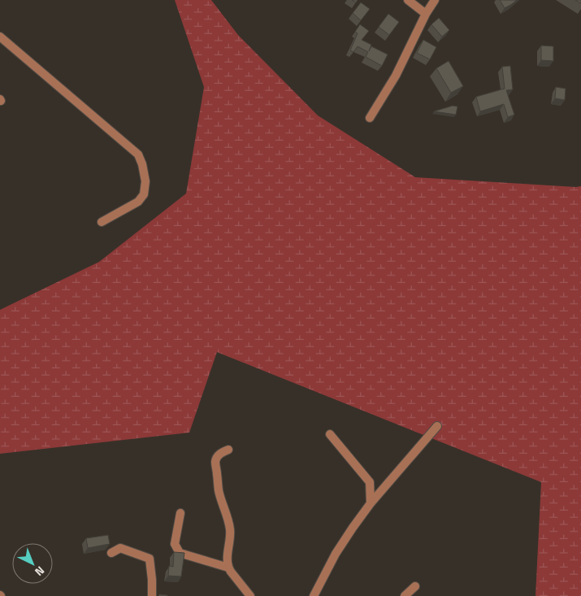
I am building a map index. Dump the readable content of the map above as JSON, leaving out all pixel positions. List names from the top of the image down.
{
  "north": "bottom right"
}
